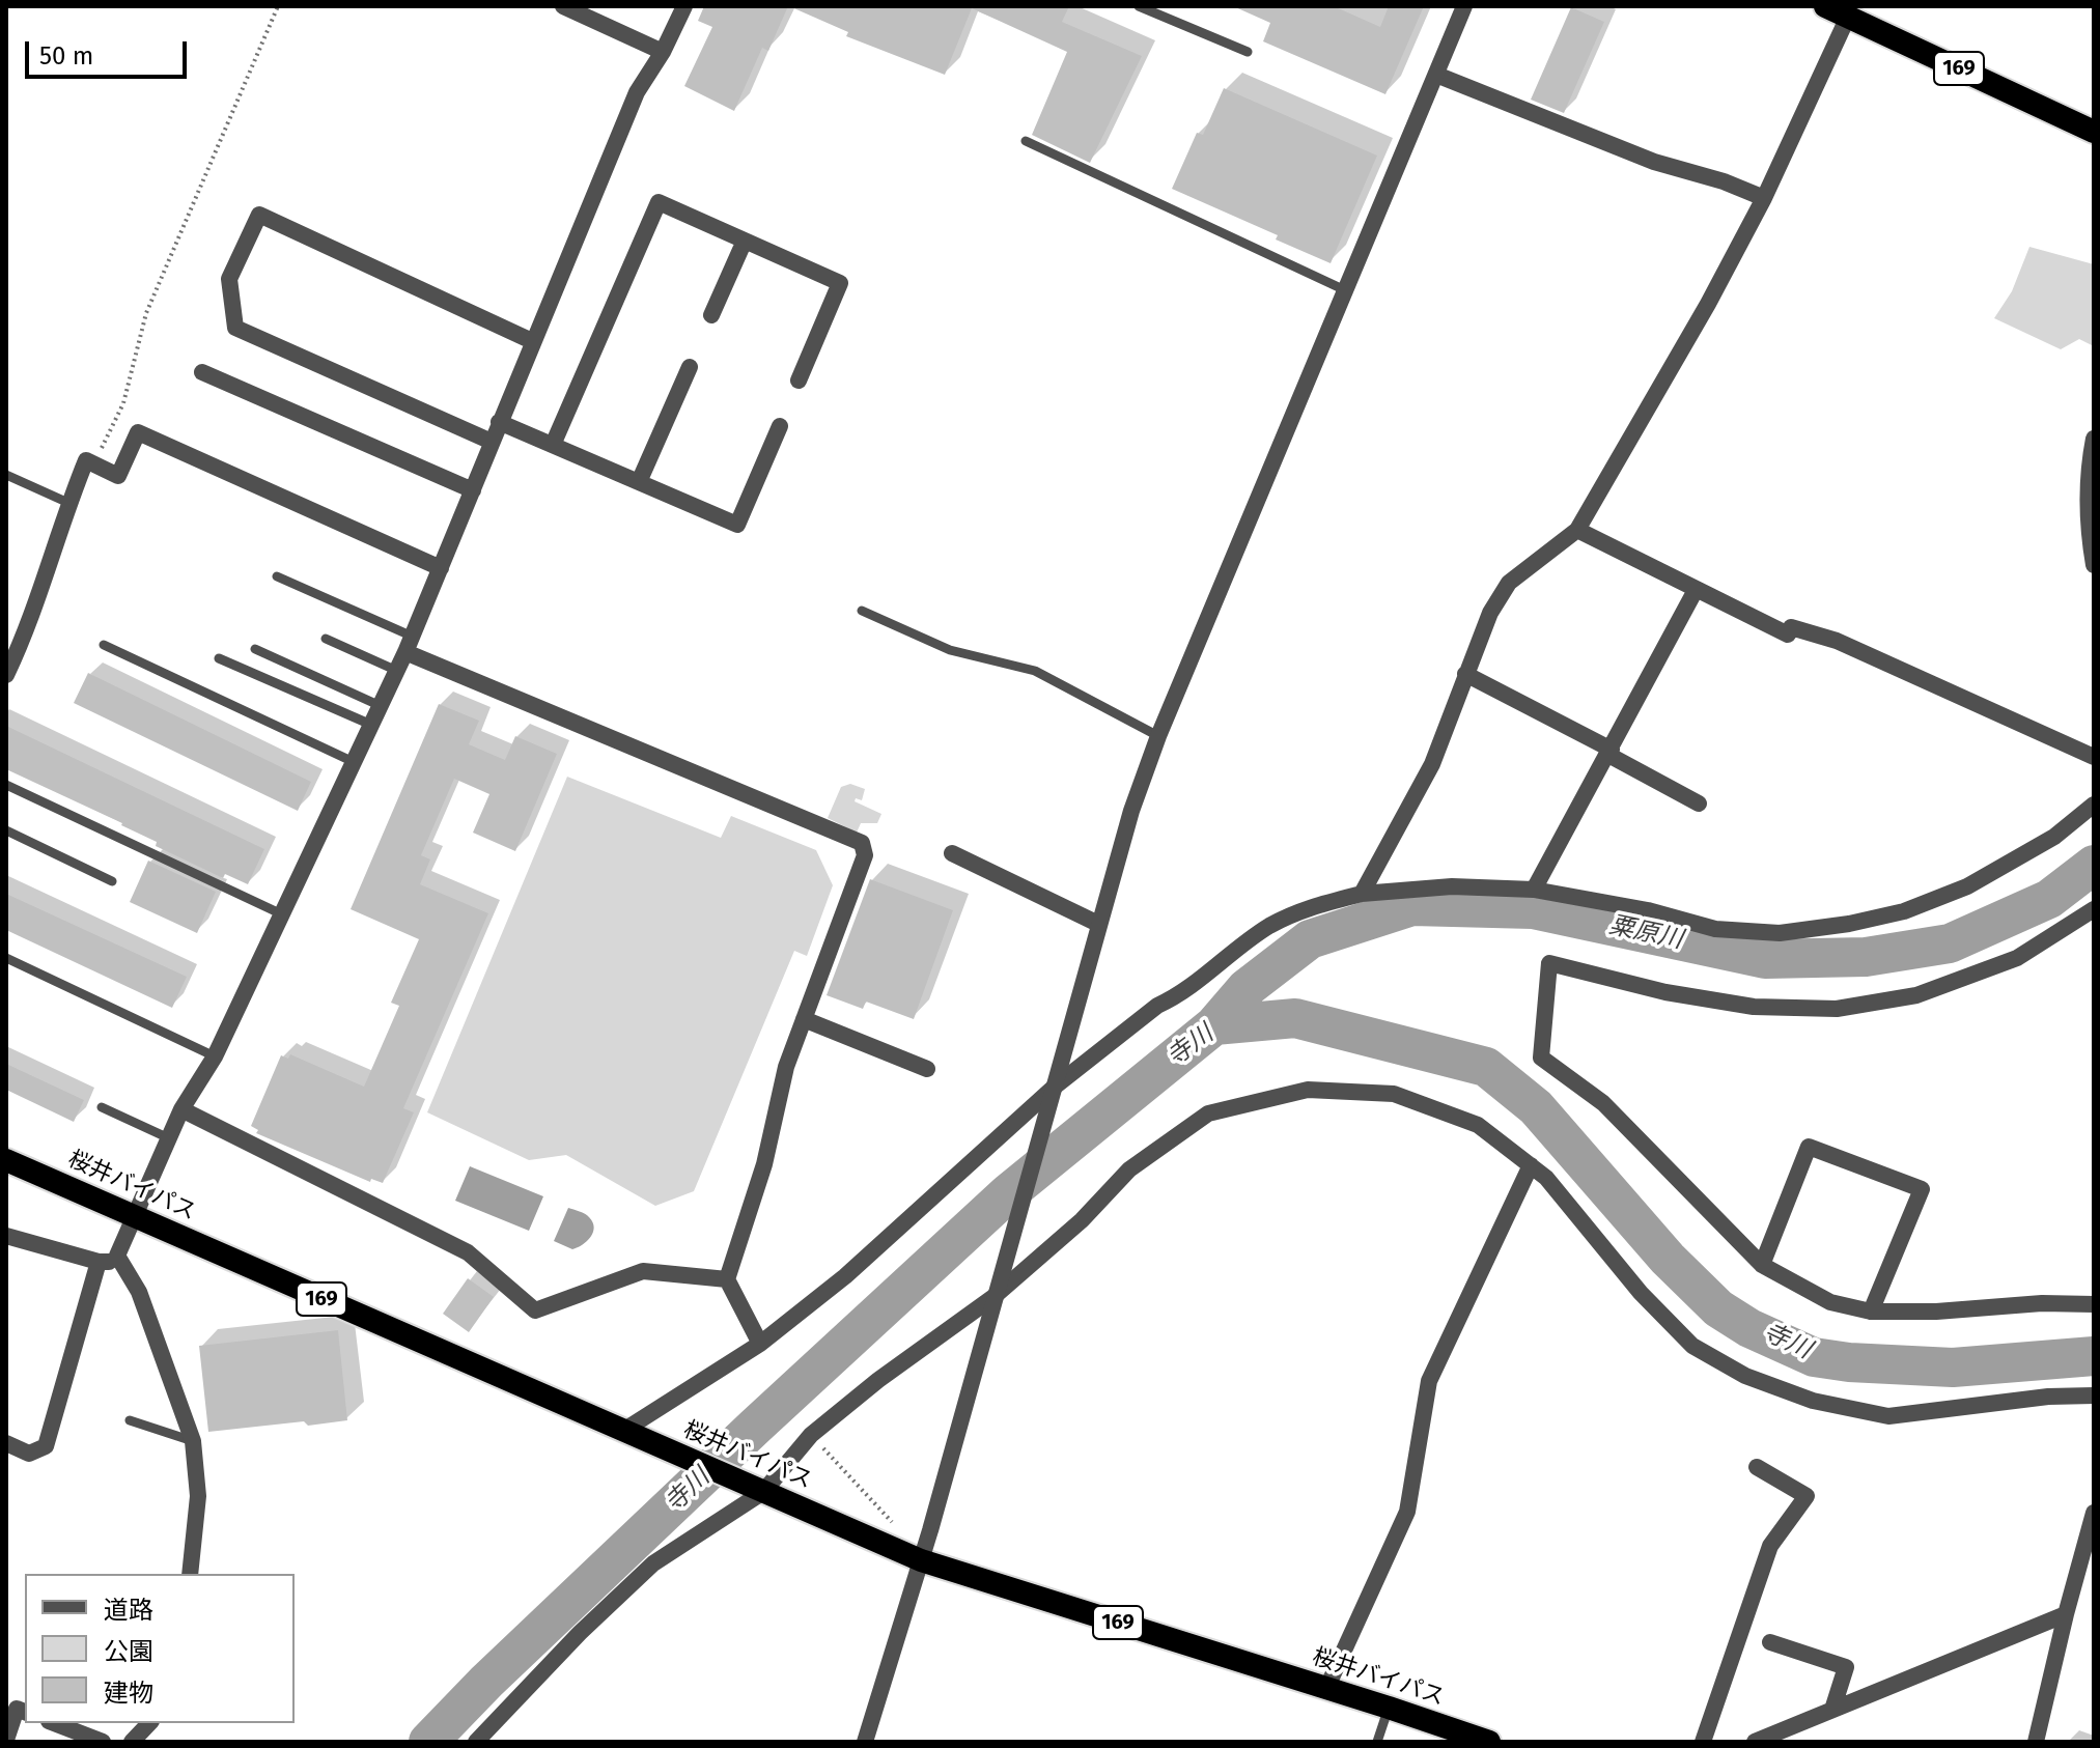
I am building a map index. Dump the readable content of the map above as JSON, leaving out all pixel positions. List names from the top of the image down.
{
  "streets": {
    "highway": ["169", "桜井バイパス"]
  },
  "water": ["粟原川", "寺川"],
  "legend": ["道路", "公園", "建物"],
  "scale_bar": "50 m"
}
